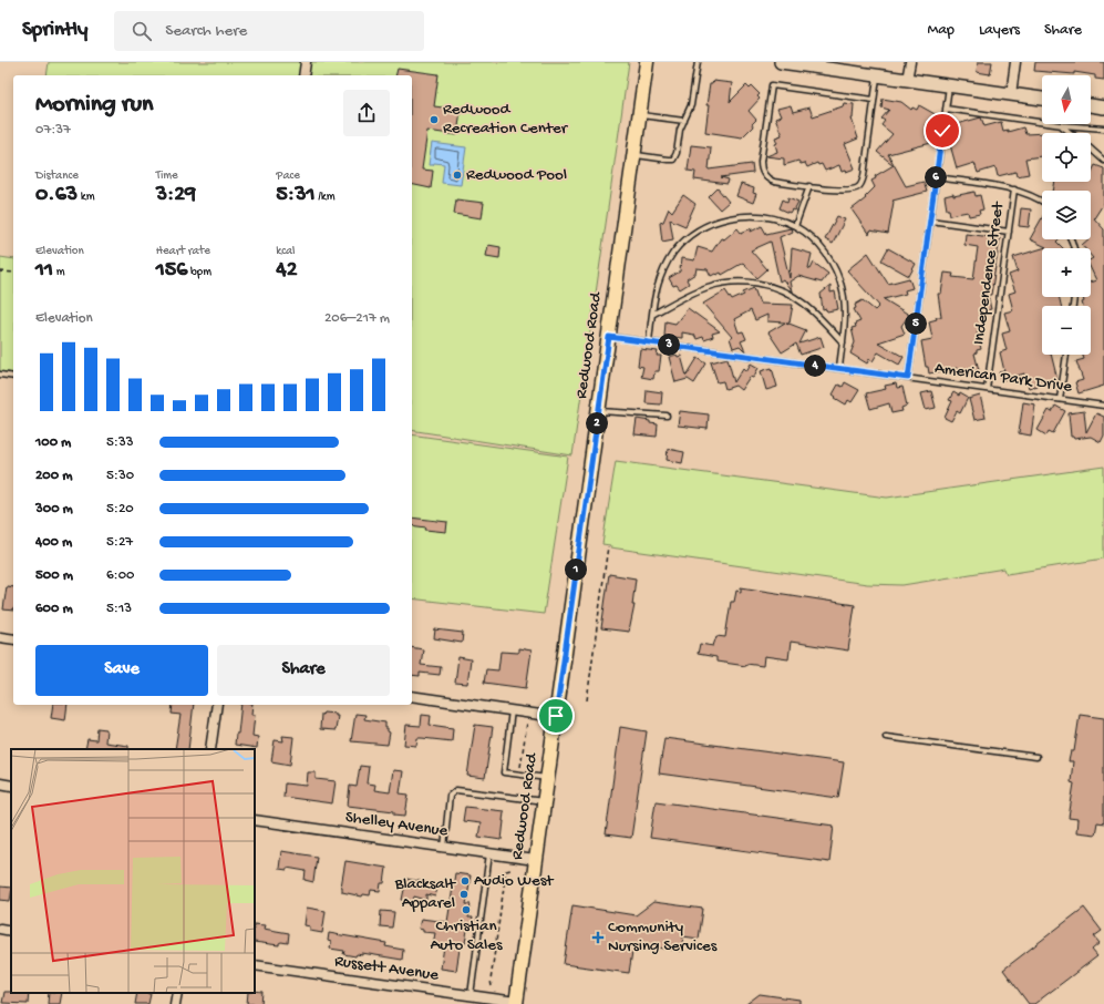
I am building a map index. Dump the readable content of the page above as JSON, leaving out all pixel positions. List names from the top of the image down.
{
  "streets": {
    "main road": ["Redwood Road"],
    "street": ["Shelley Avenue", "Russett Avenue"],
    "lane": ["Independence Street", "American Park Drive"]
  },
  "crossings": [
    ["Independence Street", "American Park Drive"],
    ["Redwood Road", "American Park Drive"],
    ["Redwood Road", "Shelley Avenue"],
    ["Redwood Road", "Russett Avenue"]
  ],
  "places": {
    "other": [
      "Redwood Recreation Center",
      "Redwood Pool",
      "Audio West",
      "Blacksalt Apparel",
      "Christian Auto Sales"
    ],
    "health": ["Community Nursing Services"]
  },
  "north": "bottom",
  "page": {
    "header": "Sprintly",
    "search": "Search here",
    "nav": ["Map", "Layers", "Share"],
    "map_buttons": ["+", "−"],
    "heading": ["Morning run", "07:37"],
    "stats": [
      ["Distance", "0.63 km"],
      ["Time", "3:29"],
      ["Pace", "5:31 /km"],
      ["Elevation", "11 m"],
      ["Heart rate", "156 bpm"],
      ["kcal", "42"]
    ],
    "pins": [
      "6",
      "5",
      "3",
      "4",
      "2",
      "1"
    ],
    "chart": ["Elevation", "206–217 m"],
    "list": [
      {
        "name": "100 m",
        "note": "5:33"
      },
      {
        "name": "200 m",
        "note": "5:30"
      },
      {
        "name": "300 m",
        "note": "5:20"
      },
      {
        "name": "400 m",
        "note": "5:27"
      },
      {
        "name": "500 m",
        "note": "6:00"
      },
      {
        "name": "600 m",
        "note": "5:13"
      }
    ],
    "buttons": ["Save", "Share"]
  }
}
